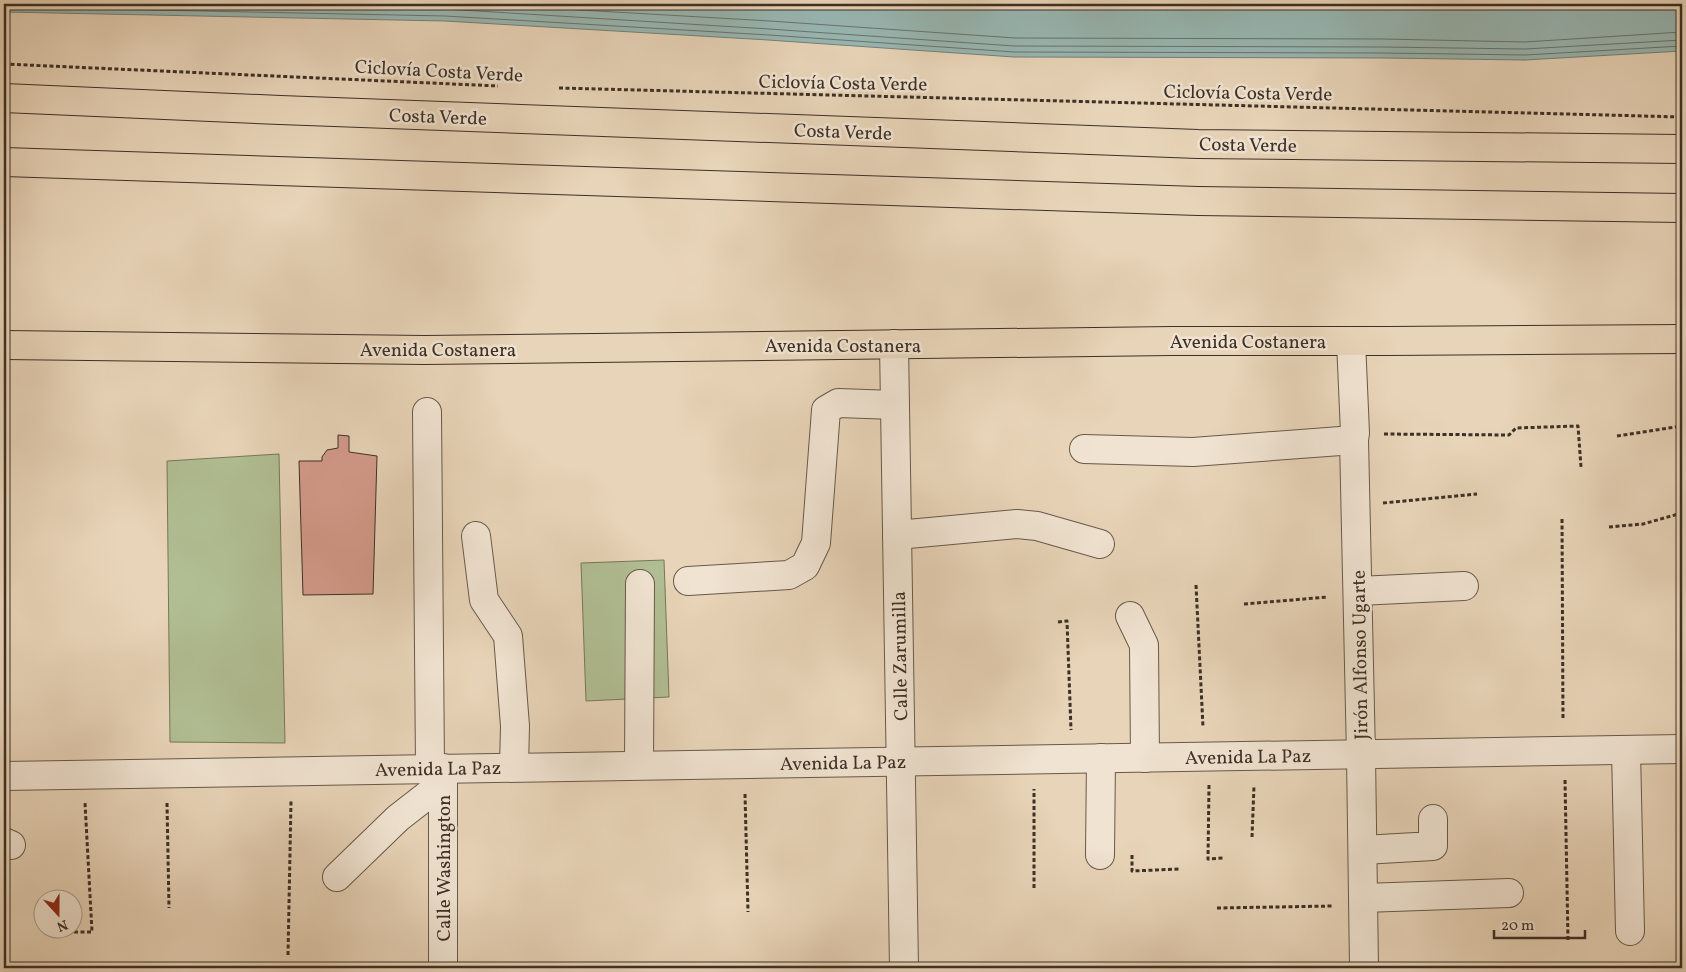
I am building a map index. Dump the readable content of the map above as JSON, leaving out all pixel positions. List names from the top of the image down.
{
  "streets": {
    "main road": ["Costa Verde", "Avenida Costanera"],
    "street": [
      "Jirón Alfonso Ugarte",
      "Calle Zarumilla",
      "Avenida La Paz",
      "Calle Washington"
    ],
    "path": ["Ciclovía Costa Verde"]
  },
  "crossings": [
    ["Avenida Costanera", "Jirón Alfonso Ugarte"],
    ["Avenida Costanera", "Calle Zarumilla"],
    ["Jirón Alfonso Ugarte", "Avenida La Paz"],
    ["Calle Zarumilla", "Avenida La Paz"],
    ["Avenida La Paz", "Calle Washington"]
  ],
  "scale_bar": "20 m",
  "north": "bottom"
}
